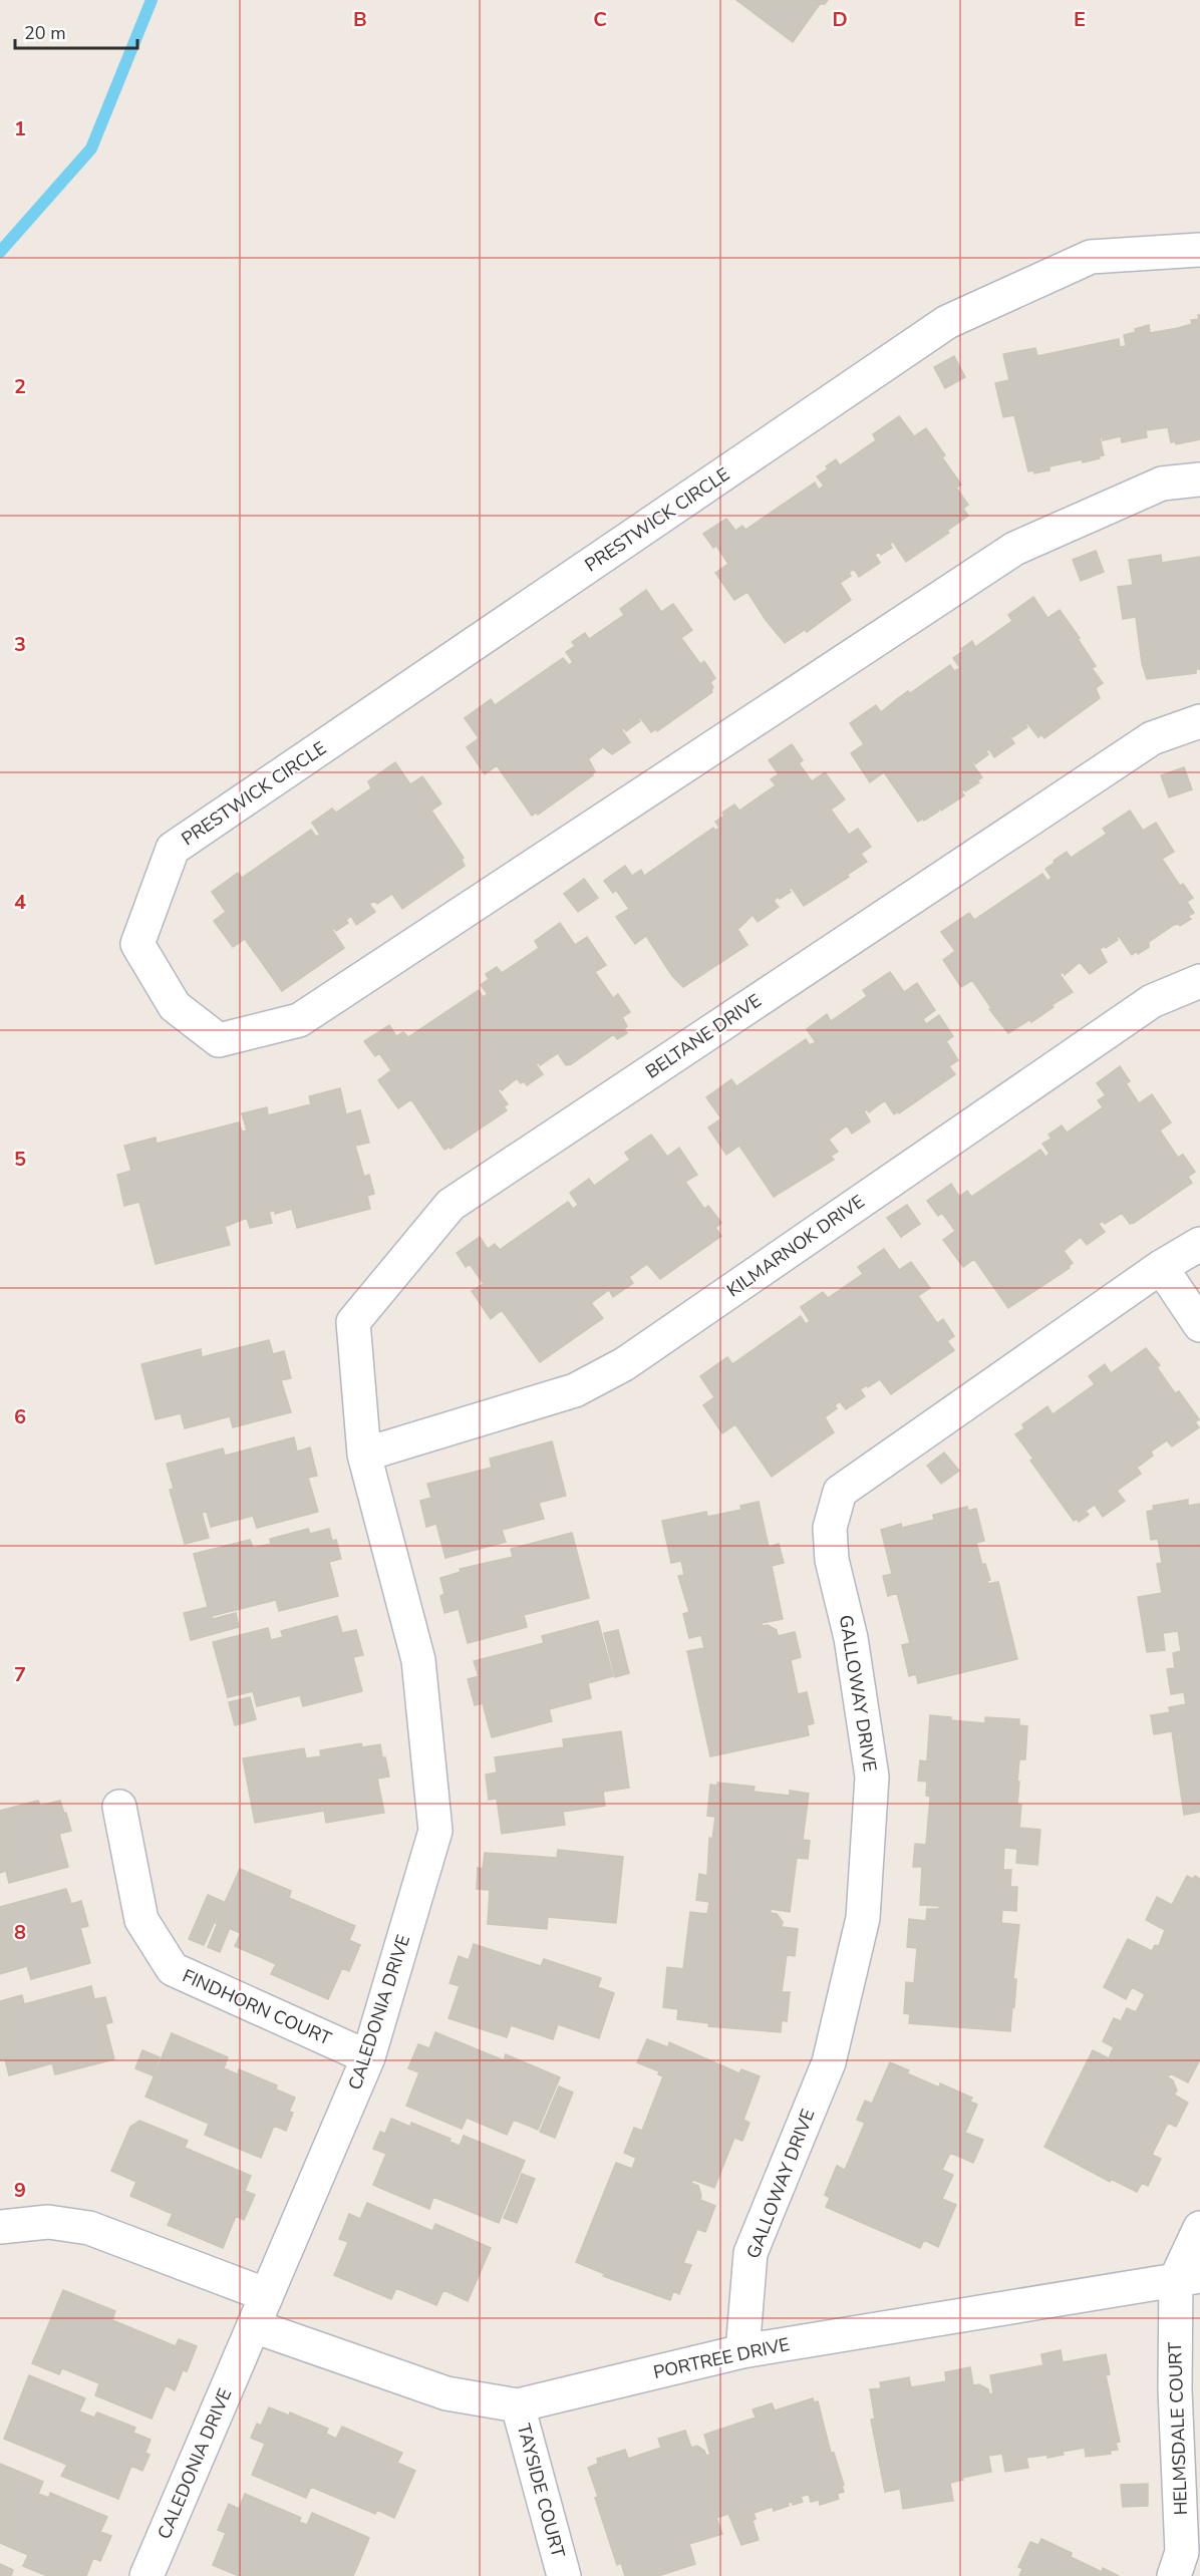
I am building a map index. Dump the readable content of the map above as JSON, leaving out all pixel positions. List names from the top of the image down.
{
  "streets": {
    "street": [
      "PRESTWICK CIRCLE",
      "BELTANE DRIVE",
      "KILMARNOK DRIVE",
      "GALLOWAY DRIVE",
      "FINDHORN COURT",
      "CALEDONIA DRIVE",
      "PORTREE DRIVE",
      "HELMSDALE COURT",
      "TAYSIDE COURT"
    ]
  },
  "crossings": [
    ["BELTANE DRIVE", "KILMARNOK DRIVE"],
    ["BELTANE DRIVE", "CALEDONIA DRIVE"],
    ["KILMARNOK DRIVE", "CALEDONIA DRIVE"],
    ["GALLOWAY DRIVE", "PORTREE DRIVE"],
    ["FINDHORN COURT", "CALEDONIA DRIVE"],
    ["CALEDONIA DRIVE", "PORTREE DRIVE"],
    ["PORTREE DRIVE", "HELMSDALE COURT"],
    ["PORTREE DRIVE", "TAYSIDE COURT"]
  ],
  "scale_bar": "20 m",
  "grid": {
    "columns": [
      "B",
      "C",
      "D",
      "E"
    ],
    "rows": [
      "1",
      "2",
      "3",
      "4",
      "5",
      "6",
      "7",
      "8",
      "9"
    ]
  }
}
